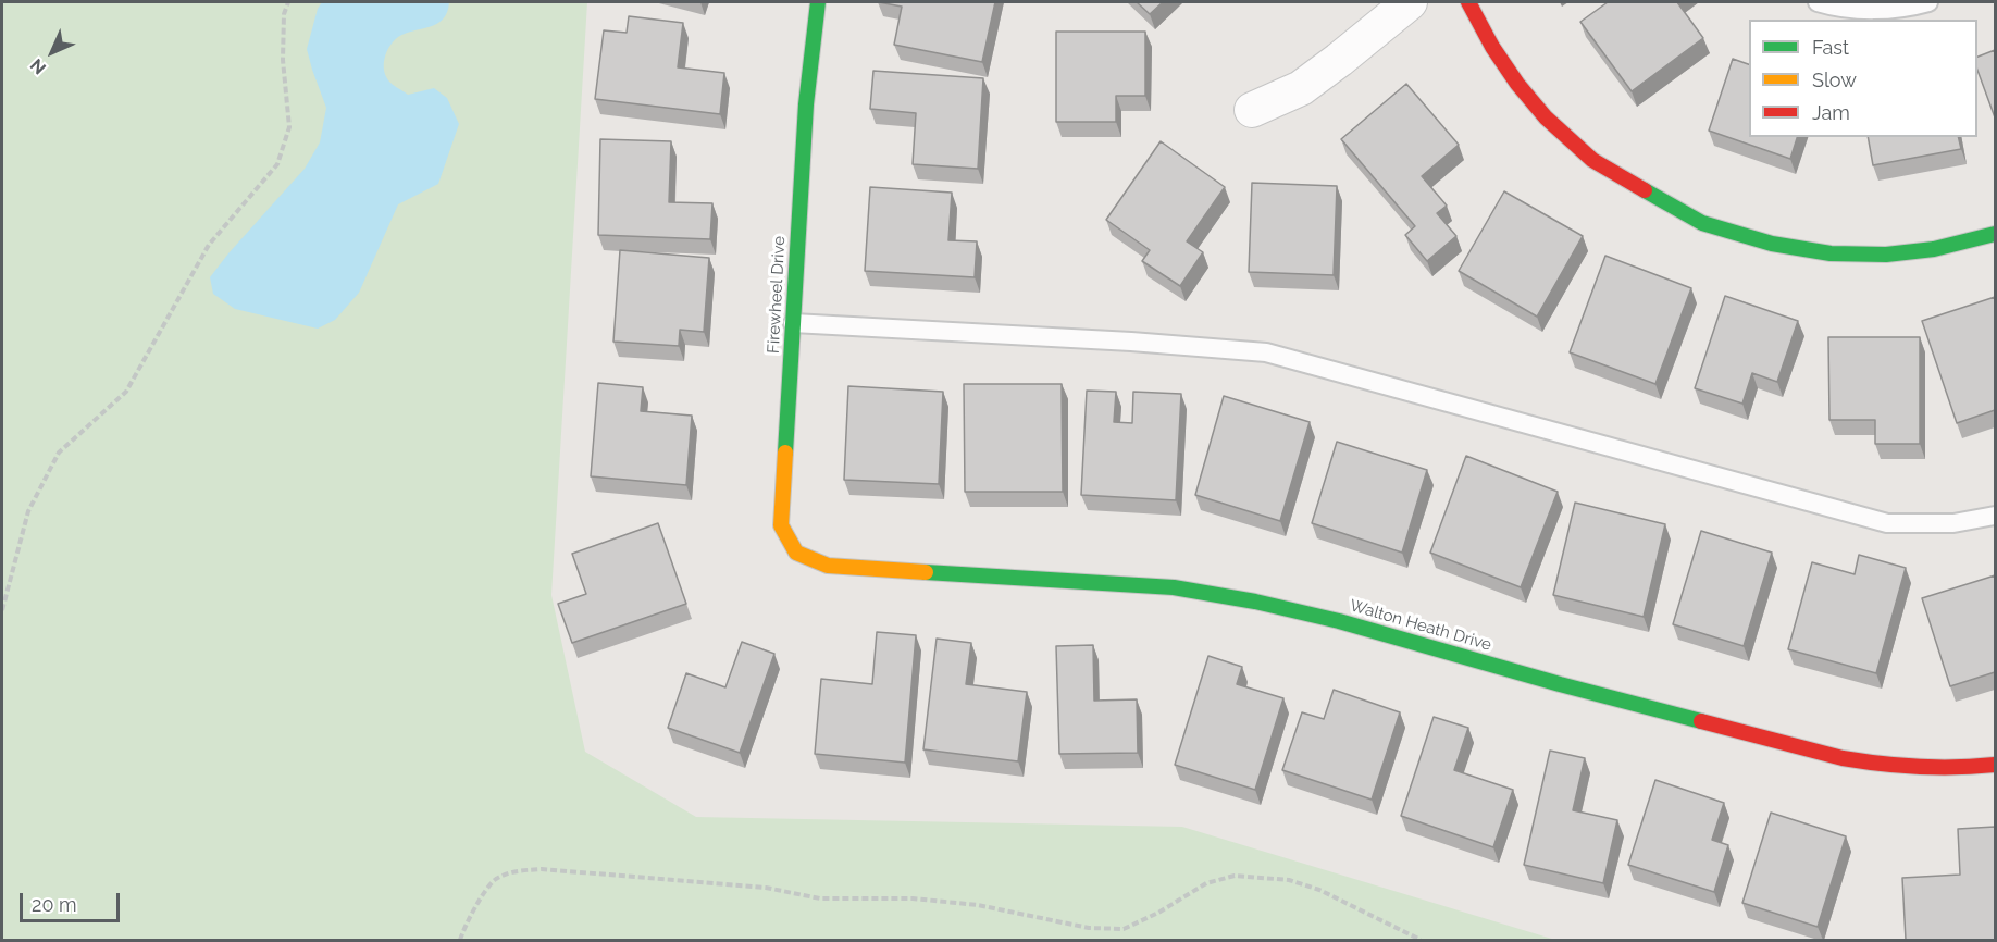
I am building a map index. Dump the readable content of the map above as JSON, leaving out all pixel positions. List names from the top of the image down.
{
  "streets": {
    "street": ["Firewheel Drive", "Walton Heath Drive"]
  },
  "crossings": [
    ["Firewheel Drive", "Walton Heath Drive"]
  ],
  "legend": ["Fast", "Slow", "Jam"],
  "scale_bar": "20 m",
  "north": "bottom left"
}
